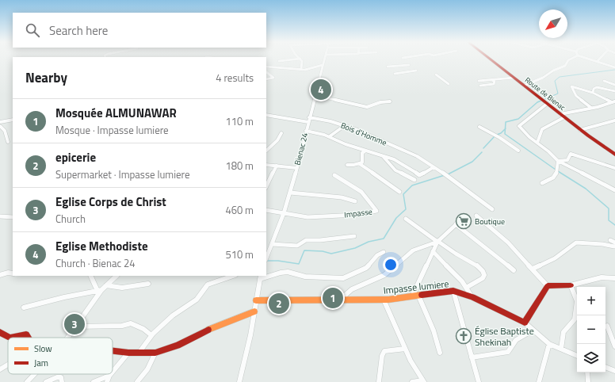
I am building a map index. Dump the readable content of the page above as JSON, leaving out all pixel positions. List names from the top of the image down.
{
  "streets": {
    "street": [
      "Route de Bienac",
      "Bois d'Homme",
      "Bienac 24",
      "Impasse",
      "Impasse lumiere"
    ]
  },
  "crossings": [
    ["Bois d'Homme", "Bienac 24"],
    ["Bienac 24", "Impasse"]
  ],
  "places": {
    "supermarket": ["Boutique"],
    "church": ["Église Baptiste Shekinah"]
  },
  "legend": ["Slow", "Jam"],
  "north": "bottom left",
  "page": {
    "search": "Search here",
    "heading": ["Nearby", "4 results"],
    "pins": [
      "4",
      "1",
      "2",
      "3"
    ],
    "list": [
      {
        "mark": "1",
        "name": "Mosquée ALMUNAWAR",
        "note": "Mosque · Impasse lumiere",
        "value": "110 m"
      },
      {
        "mark": "2",
        "name": "epicerie",
        "note": "Supermarket · Impasse lumiere",
        "value": "180 m"
      },
      {
        "mark": "3",
        "name": "Eglise Corps de Christ",
        "note": "Church",
        "value": "460 m"
      },
      {
        "mark": "4",
        "name": "Eglise Methodiste",
        "note": "Church · Bienac 24",
        "value": "510 m"
      }
    ],
    "map_buttons": ["+", "−"]
  }
}
